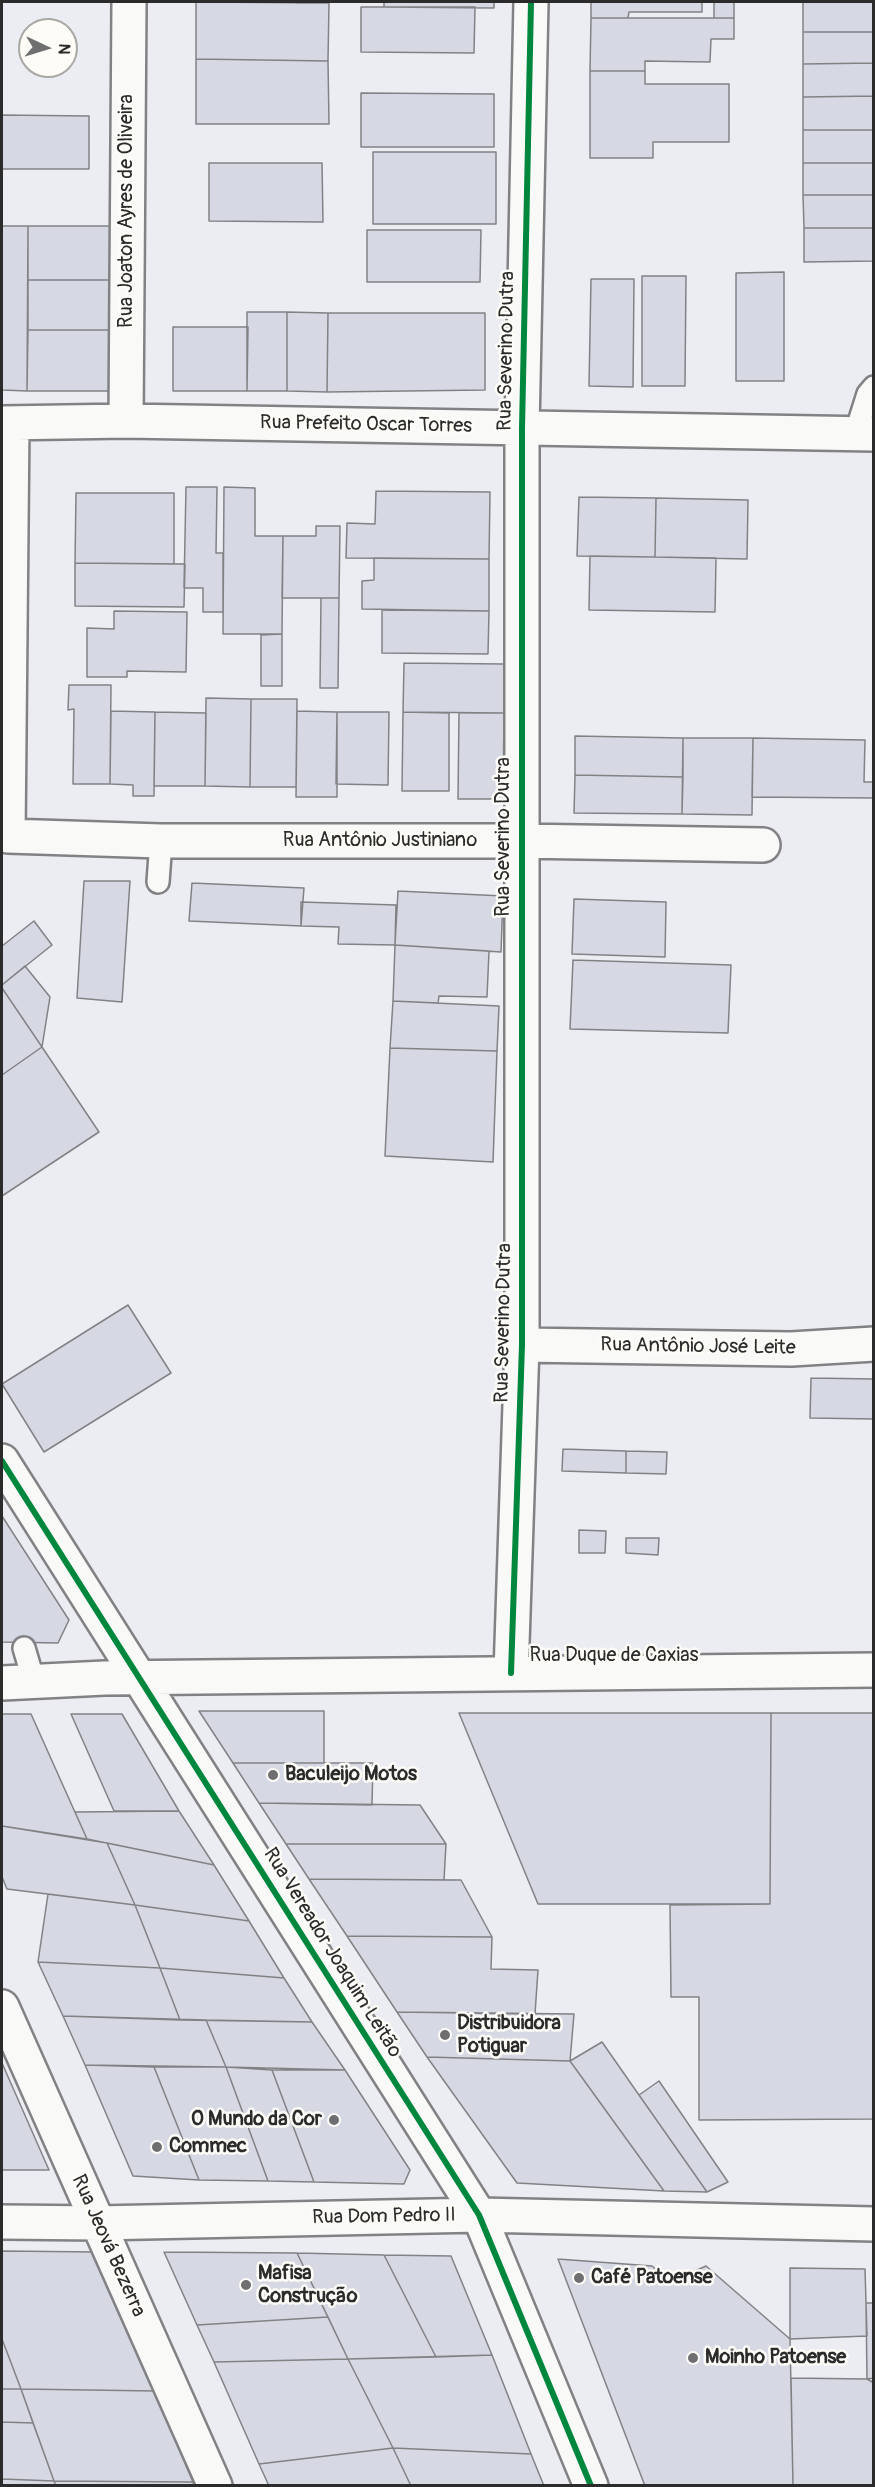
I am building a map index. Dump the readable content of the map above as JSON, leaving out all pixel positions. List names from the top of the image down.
{
  "streets": {
    "street": [
      "Rua Joaton Ayres de Oliveira",
      "Rua Severino Dutra",
      "Rua Prefeito Oscar Torres",
      "Rua Antônio Justiniano",
      "Rua Antônio José Leite",
      "Rua Duque de Caxias",
      "Rua Vereador Joaquim Leitão",
      "Rua Dom Pedro II",
      "Rua Jeová Bezerra"
    ]
  },
  "crossings": [
    ["Rua Joaton Ayres de Oliveira", "Rua Prefeito Oscar Torres"],
    ["Rua Severino Dutra", "Rua Prefeito Oscar Torres"],
    ["Rua Severino Dutra", "Rua Antônio Justiniano"],
    ["Rua Severino Dutra", "Rua Antônio José Leite"],
    ["Rua Severino Dutra", "Rua Duque de Caxias"],
    ["Rua Duque de Caxias", "Rua Vereador Joaquim Leitão"],
    ["Rua Vereador Joaquim Leitão", "Rua Dom Pedro II"],
    ["Rua Dom Pedro II", "Rua Jeová Bezerra"]
  ],
  "places": [
    "Baculeijo Motos",
    "Distribuidora Potiguar",
    "O Mundo da Cor",
    "Commec",
    "Café Patoense",
    "Mafisa Construção",
    "Moinho Patoense"
  ],
  "north": "right"
}
